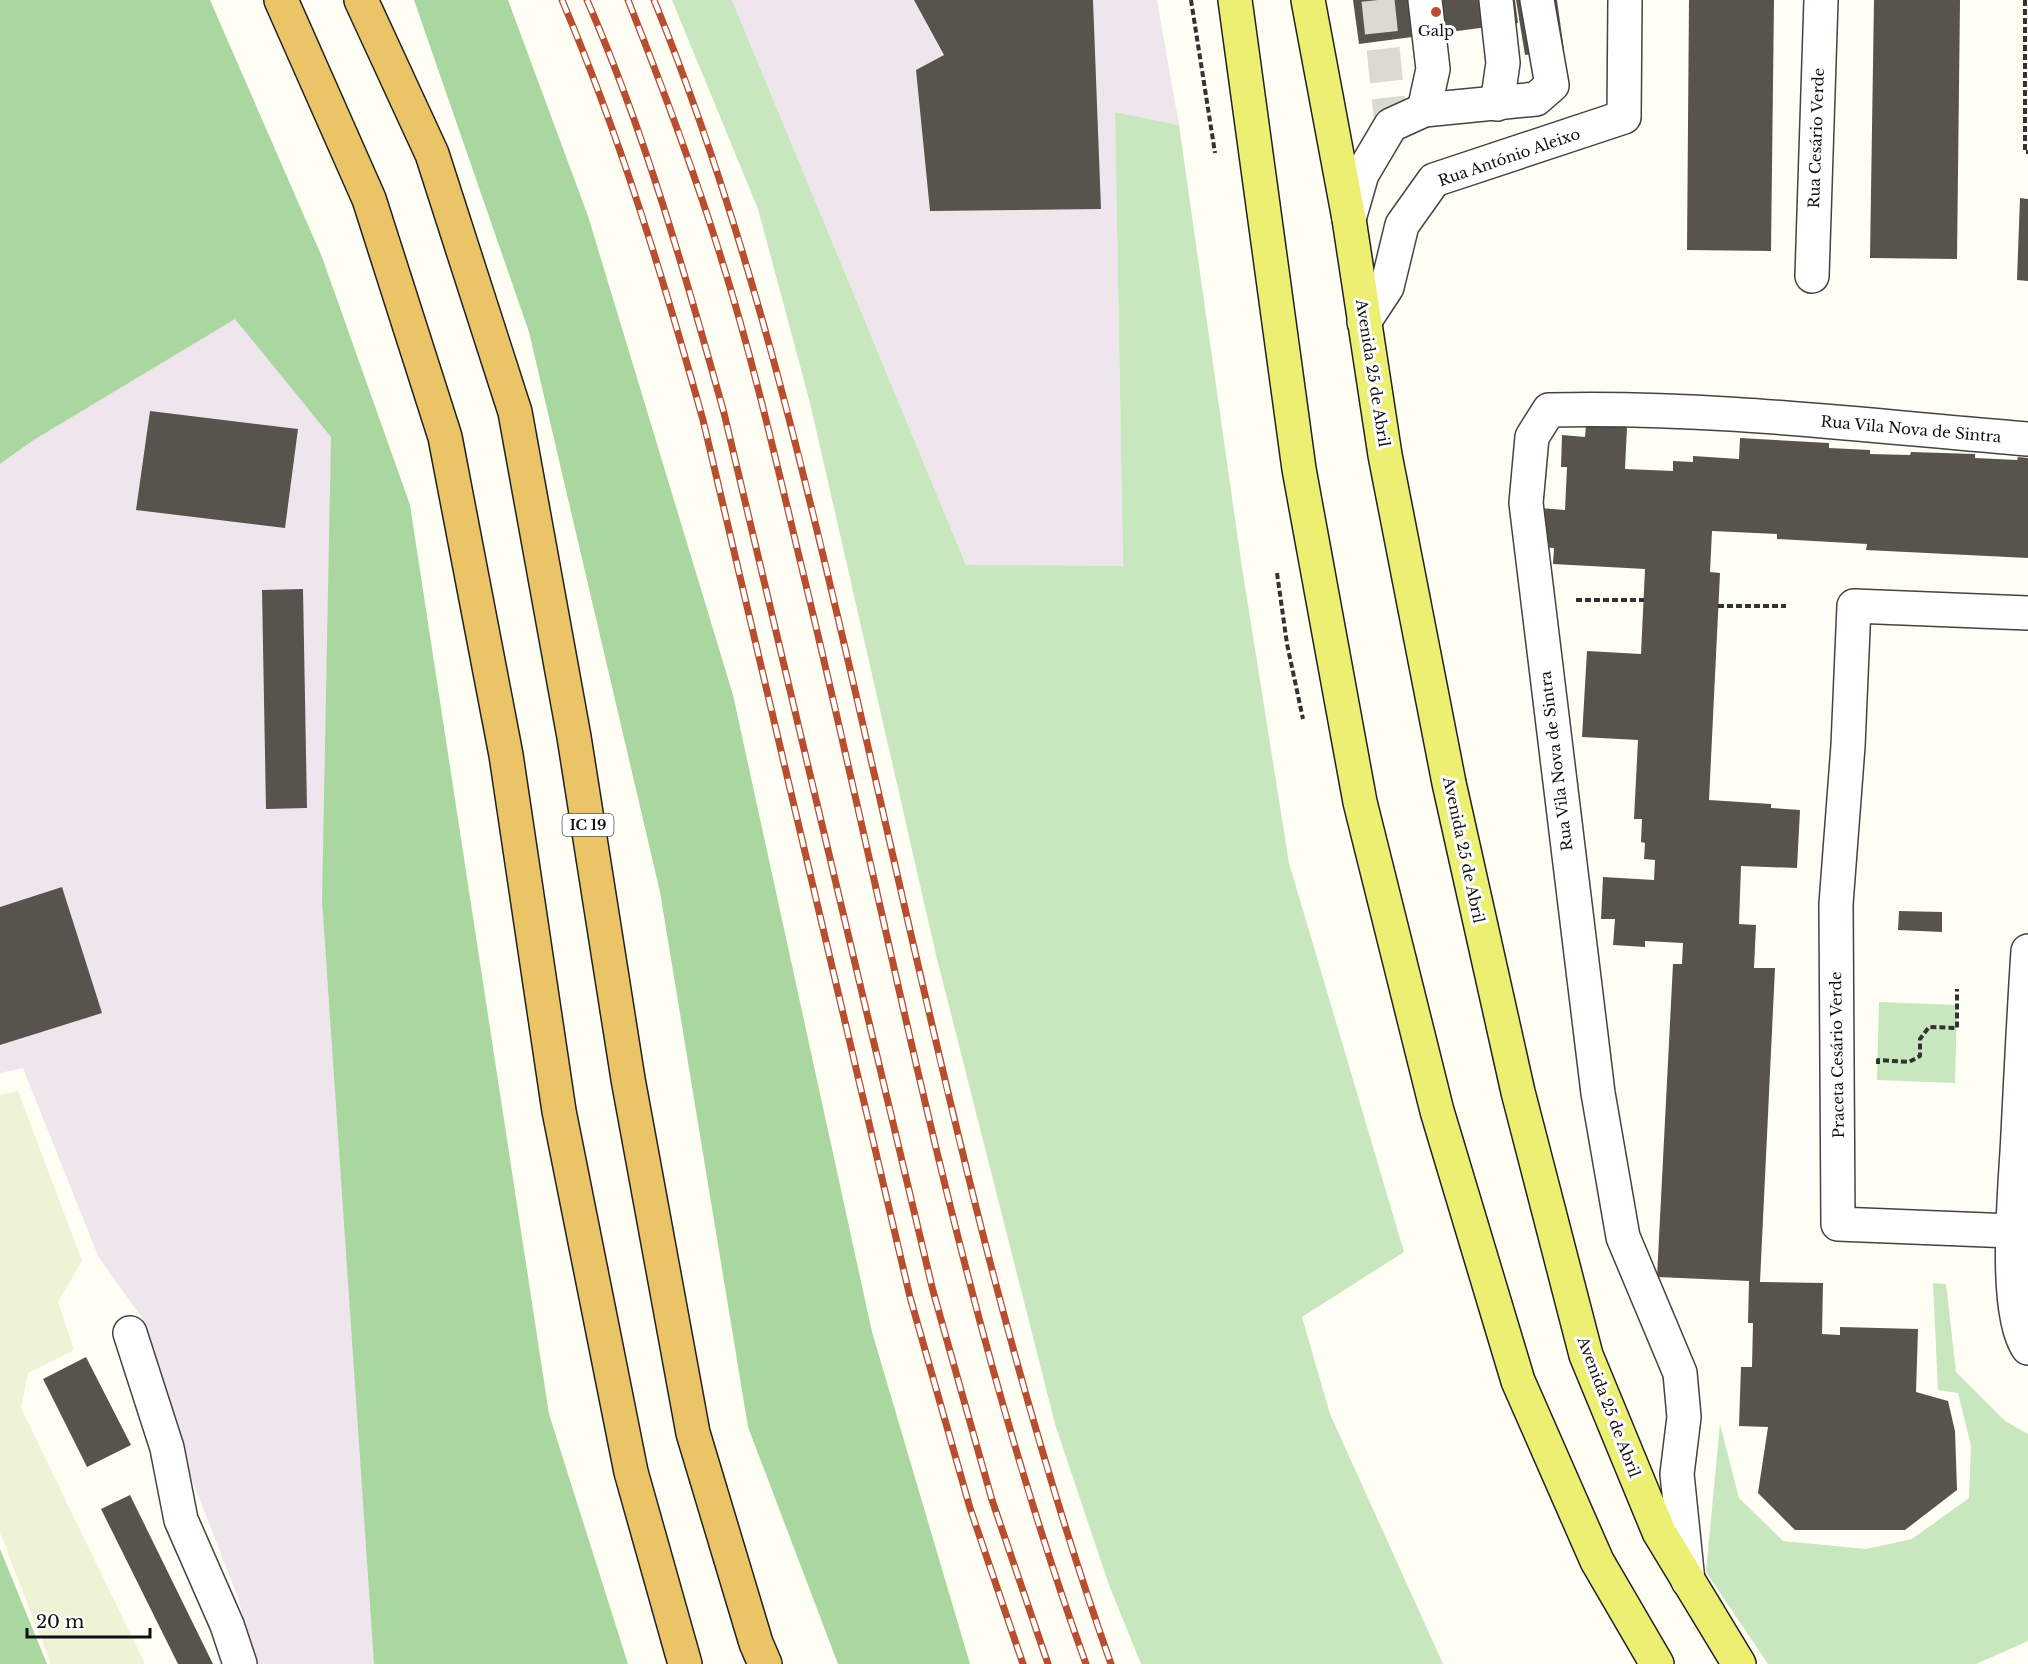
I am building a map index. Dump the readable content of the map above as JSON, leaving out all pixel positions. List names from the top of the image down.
{
  "streets": {
    "highway": ["IC 19"],
    "main road": ["Avenida 25 de Abril"],
    "street": [
      "Rua Cesário Verde",
      "Rua António Aleixo",
      "Rua Vila Nova de Sintra",
      "Praceta Cesário Verde"
    ]
  },
  "crossings": [
    ["Rua António Aleixo", "Avenida 25 de Abril"],
    ["Avenida 25 de Abril", "Rua Vila Nova de Sintra"]
  ],
  "places": ["Galp"],
  "scale_bar": "20 m"
}
